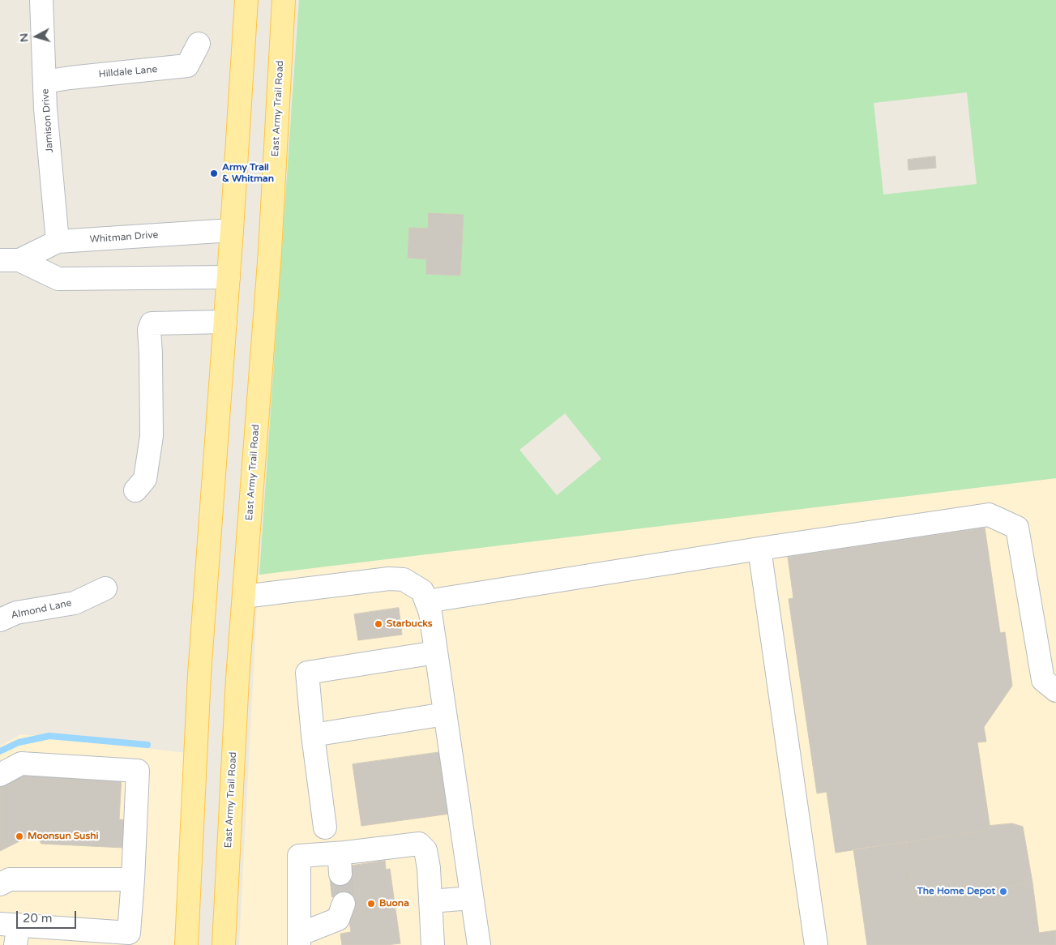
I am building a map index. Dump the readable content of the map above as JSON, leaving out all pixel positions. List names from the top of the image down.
{
  "streets": {
    "main road": ["East Army Trail Road"],
    "street": [
      "Hilldale Lane",
      "Jamison Drive",
      "Whitman Drive",
      "Almond Lane"
    ]
  },
  "crossings": [
    ["Hilldale Lane", "Jamison Drive"],
    ["Jamison Drive", "Whitman Drive"]
  ],
  "places": [
    "Army Trail & Whitman",
    "Starbucks",
    "Moonsun Sushi",
    "The Home Depot",
    "Buona"
  ],
  "scale_bar": "20 m",
  "north": "left"
}
